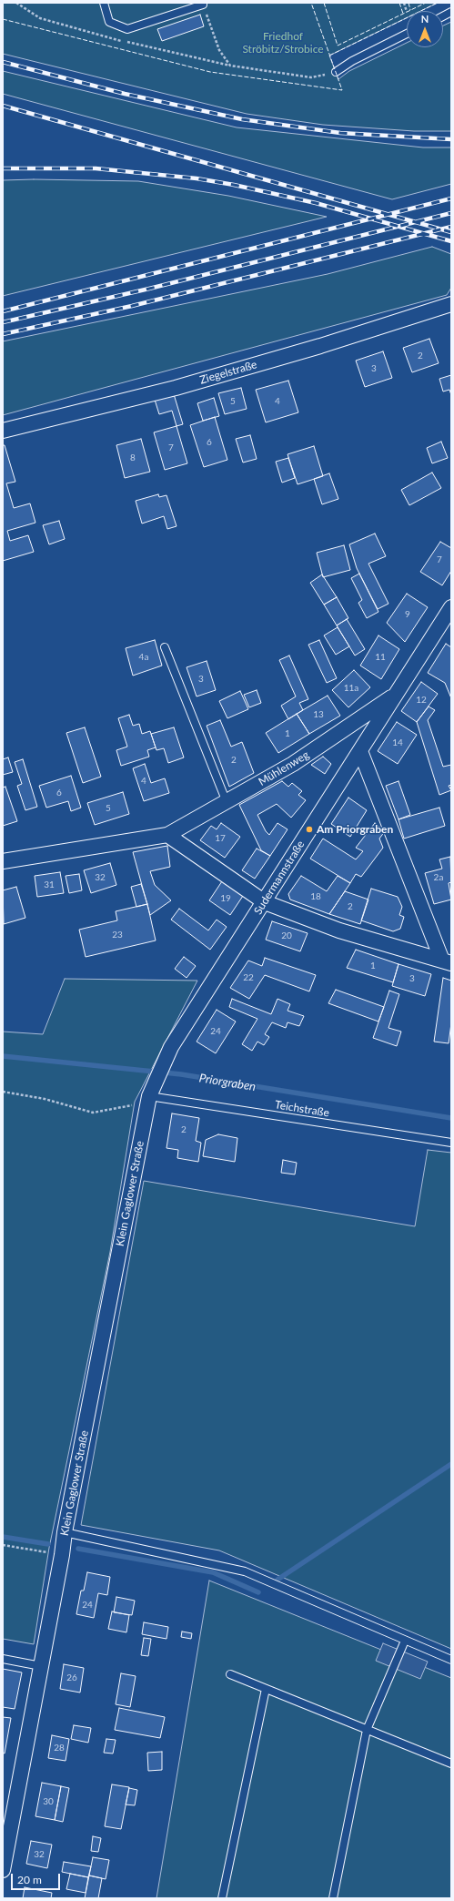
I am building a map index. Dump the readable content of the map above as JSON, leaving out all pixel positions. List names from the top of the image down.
{
  "streets": {
    "street": [
      "Ziegelstraße",
      "Mühlenweg",
      "Sudermannstraße",
      "Klein Gaglower Straße"
    ],
    "lane": ["Teichstraße"]
  },
  "crossings": [
    ["Mühlenweg", "Sudermannstraße"],
    ["Sudermannstraße", "Teichstraße"],
    ["Sudermannstraße", "Klein Gaglower Straße"],
    ["Teichstraße", "Klein Gaglower Straße"]
  ],
  "water": ["Priorgraben"],
  "parks": ["Friedhof Ströbitz/Strobice"],
  "places": ["Am Priorgraben"],
  "house_numbers": [
    "2",
    "3",
    "5",
    "4",
    "6",
    "7",
    "8",
    "7",
    "9",
    "4a",
    "11",
    "3",
    "11a",
    "12",
    "13",
    "1",
    "14",
    "2",
    "4",
    "6",
    "5",
    "17",
    "32",
    "2a",
    "31",
    "18",
    "19",
    "2",
    "23",
    "20",
    "1",
    "22",
    "3",
    "24",
    "2",
    "24",
    "26",
    "28",
    "30",
    "32"
  ],
  "scale_bar": "20 m",
  "north": "top"
}
